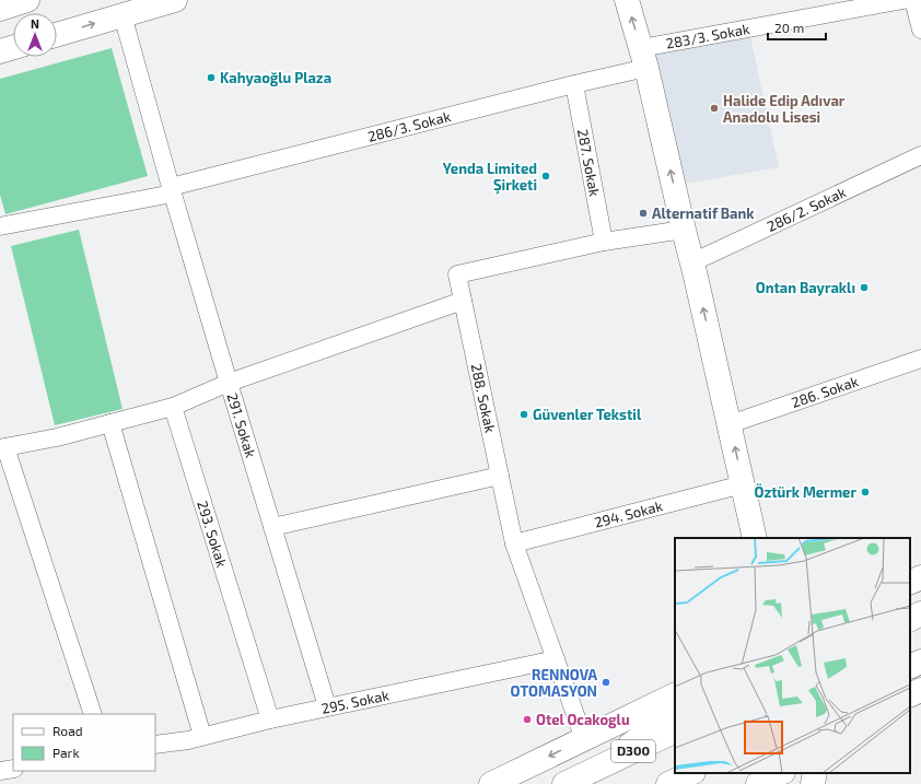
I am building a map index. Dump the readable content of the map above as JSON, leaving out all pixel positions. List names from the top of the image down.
{
  "streets": {
    "main road": ["D300"],
    "street": [
      "283/3. Sokak",
      "286/3. Sokak",
      "287. Sokak",
      "286/2. Sokak",
      "286. Sokak",
      "288. Sokak",
      "291. Sokak",
      "294. Sokak",
      "293. Sokak",
      "295. Sokak"
    ]
  },
  "crossings": [
    ["283/3. Sokak", "286/3. Sokak"],
    ["286/3. Sokak", "287. Sokak"],
    ["287. Sokak", "288. Sokak"],
    ["288. Sokak", "291. Sokak"],
    ["288. Sokak", "294. Sokak"],
    ["288. Sokak", "295. Sokak"],
    ["291. Sokak", "295. Sokak"],
    ["293. Sokak", "295. Sokak"]
  ],
  "places": [
    "Kahyaoğlu Plaza",
    "Halide Edip Adıvar Anadolu Lisesi",
    "Yenda Limited Şirketi",
    "Alternatif Bank",
    "Ontan Bayraklı",
    "Güvenler Tekstil",
    "Öztürk Mermer",
    "RENNOVA OTOMASYON",
    "Otel Ocakoglu"
  ],
  "legend": ["Road", "Park"],
  "scale_bar": "20 m",
  "north": "top"
}
